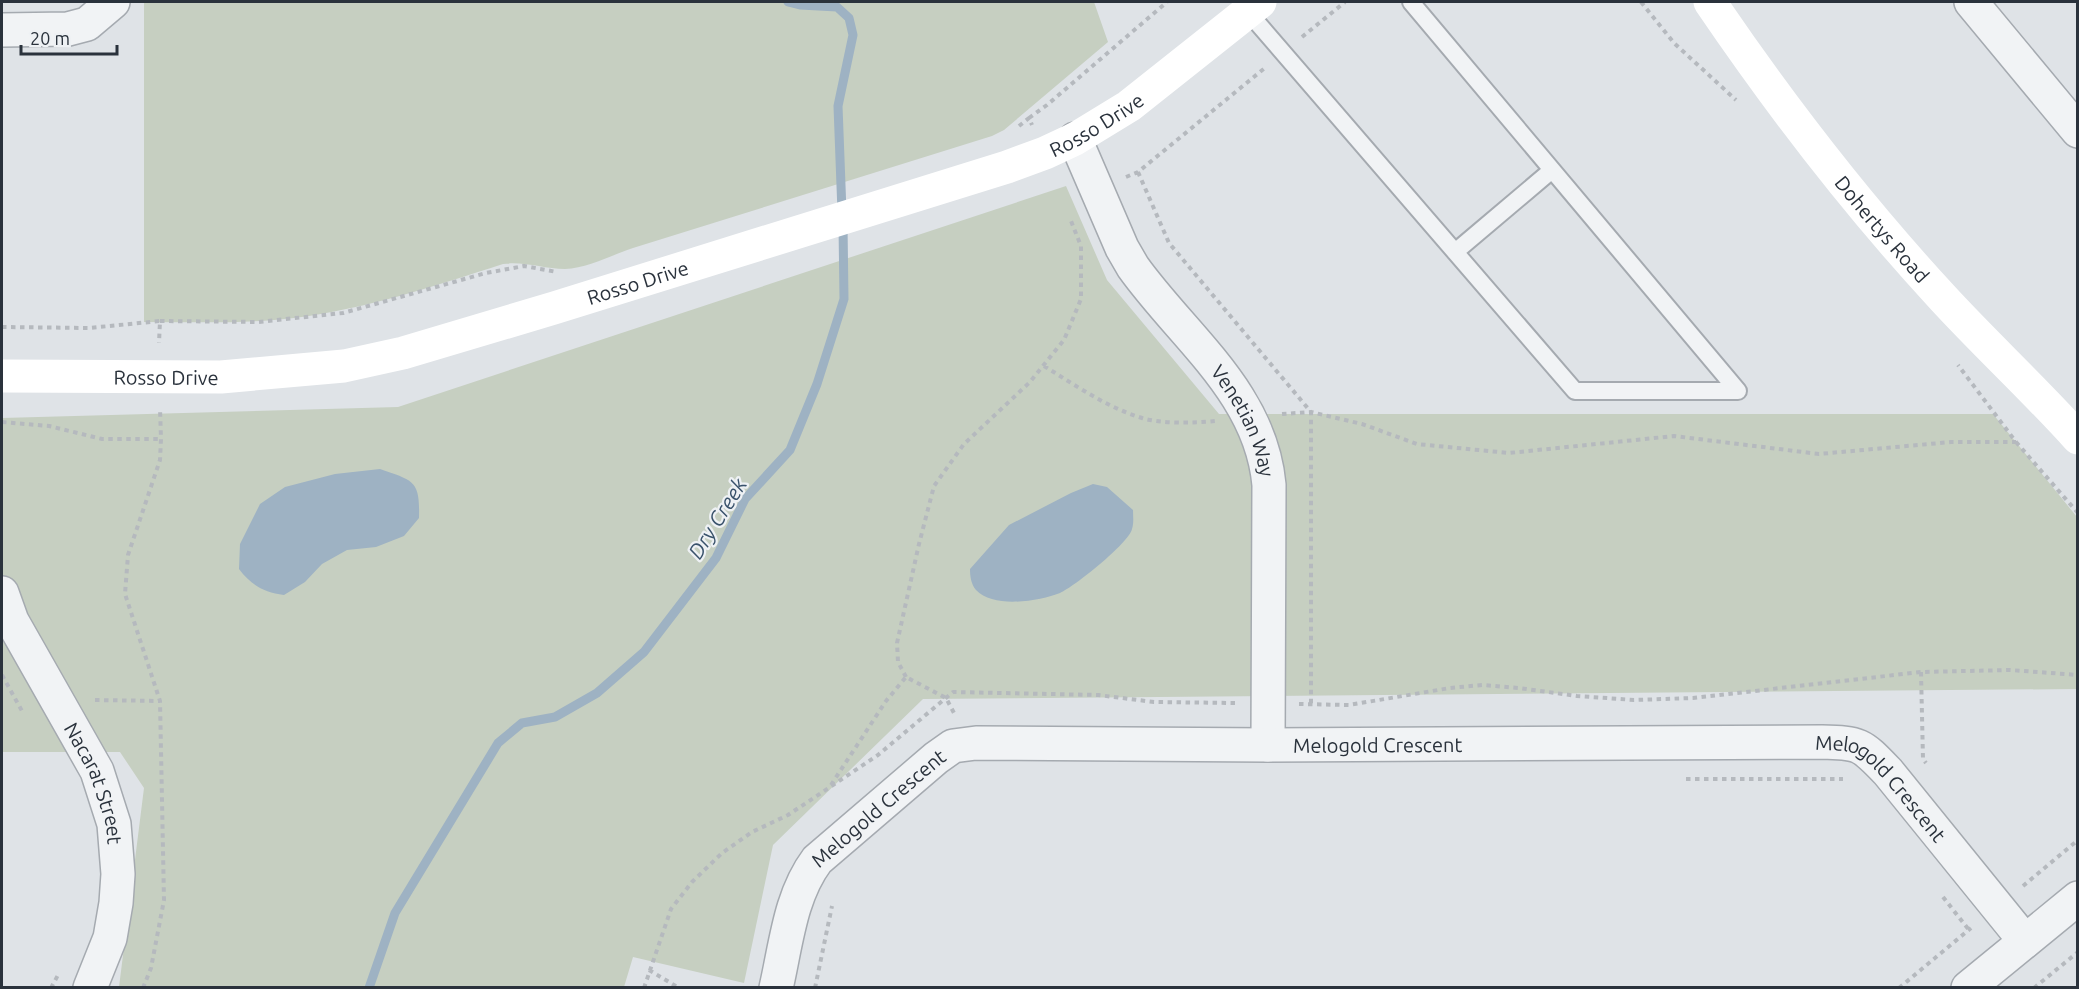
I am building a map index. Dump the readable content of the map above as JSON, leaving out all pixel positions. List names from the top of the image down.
{
  "streets": {
    "street": [
      "Rosso Drive",
      "Dohertys Road",
      "Venetian Way",
      "Melogold Crescent",
      "Nacarat Street"
    ]
  },
  "crossings": [
    ["Rosso Drive", "Venetian Way"],
    ["Venetian Way", "Melogold Crescent"]
  ],
  "water": ["Dry Creek"],
  "scale_bar": "20 m"
}
